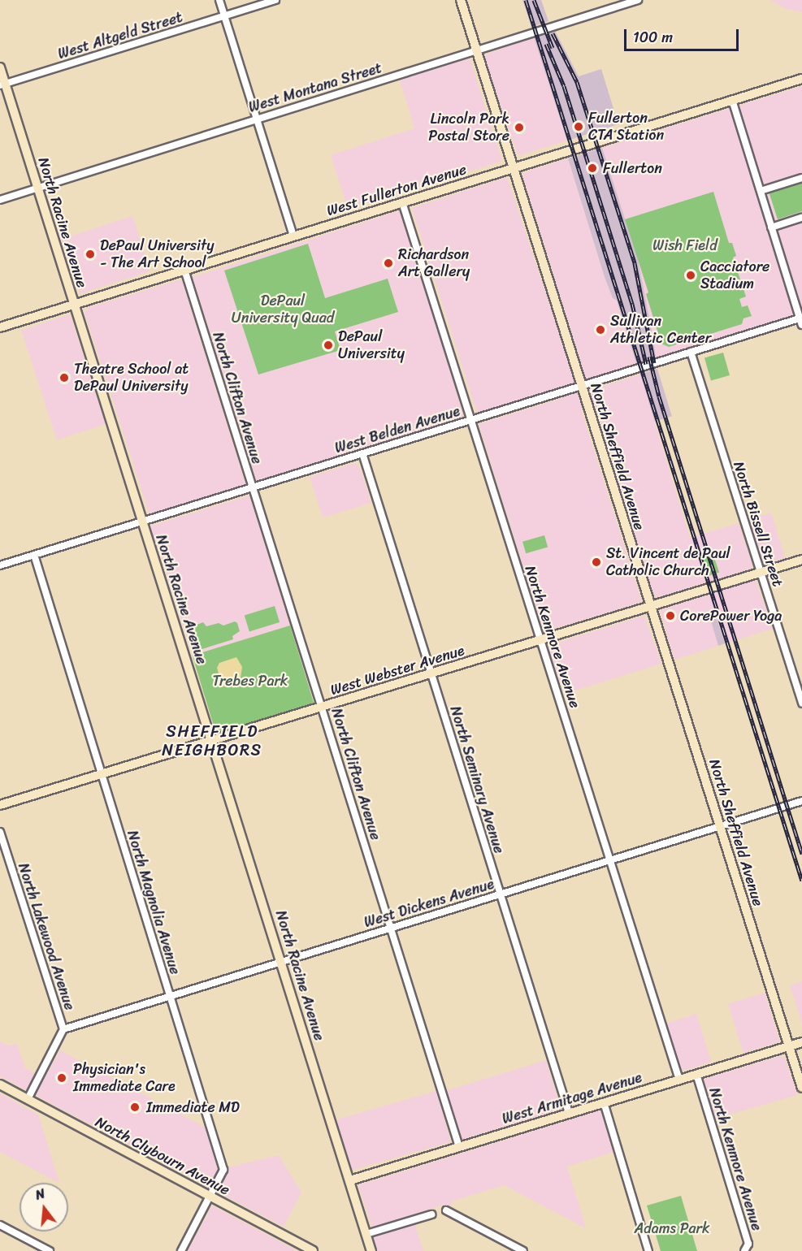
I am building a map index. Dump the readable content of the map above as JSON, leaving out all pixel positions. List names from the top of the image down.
{
  "streets": {
    "street": [
      "West Altgeld Street",
      "West Montana Street",
      "West Fullerton Avenue",
      "North Racine Avenue",
      "North Clifton Avenue",
      "West Belden Avenue",
      "North Sheffield Avenue",
      "North Bissell Street",
      "North Kenmore Avenue",
      "West Webster Avenue",
      "North Seminary Avenue",
      "North Magnolia Avenue",
      "West Dickens Avenue",
      "North Lakewood Avenue",
      "West Armitage Avenue",
      "North Clybourn Avenue"
    ]
  },
  "crossings": [
    ["West Altgeld Street", "North Racine Avenue"],
    ["West Montana Street", "North Racine Avenue"],
    ["West Montana Street", "North Sheffield Avenue"],
    ["West Fullerton Avenue", "North Racine Avenue"],
    ["West Fullerton Avenue", "North Clifton Avenue"],
    ["West Fullerton Avenue", "North Sheffield Avenue"],
    ["West Fullerton Avenue", "North Kenmore Avenue"],
    ["North Racine Avenue", "West Belden Avenue"],
    ["North Racine Avenue", "West Webster Avenue"],
    ["North Racine Avenue", "West Dickens Avenue"],
    ["North Racine Avenue", "West Armitage Avenue"],
    ["North Clifton Avenue", "West Belden Avenue"],
    ["North Clifton Avenue", "West Webster Avenue"],
    ["North Clifton Avenue", "West Dickens Avenue"],
    ["North Clifton Avenue", "West Armitage Avenue"],
    ["West Belden Avenue", "North Sheffield Avenue"],
    ["West Belden Avenue", "North Bissell Street"],
    ["West Belden Avenue", "North Kenmore Avenue"],
    ["West Belden Avenue", "North Seminary Avenue"],
    ["West Belden Avenue", "North Magnolia Avenue"],
    ["North Sheffield Avenue", "West Webster Avenue"],
    ["North Sheffield Avenue", "West Dickens Avenue"],
    ["North Sheffield Avenue", "West Armitage Avenue"],
    ["North Bissell Street", "West Webster Avenue"],
    ["North Kenmore Avenue", "West Webster Avenue"],
    ["North Kenmore Avenue", "West Dickens Avenue"],
    ["North Kenmore Avenue", "West Armitage Avenue"],
    ["West Webster Avenue", "North Seminary Avenue"],
    ["West Webster Avenue", "North Magnolia Avenue"],
    ["North Seminary Avenue", "West Dickens Avenue"],
    ["North Seminary Avenue", "West Armitage Avenue"],
    ["North Magnolia Avenue", "West Dickens Avenue"],
    ["North Magnolia Avenue", "North Clybourn Avenue"],
    ["West Dickens Avenue", "North Lakewood Avenue"],
    ["North Lakewood Avenue", "North Clybourn Avenue"]
  ],
  "districts": ["SHEFFIELD NEIGHBORS"],
  "parks": [
    "Wish Field",
    "DePaul University Quad",
    "Trebes Park",
    "Adams Park"
  ],
  "places": [
    "Fullerton CTA Station",
    "Lincoln Park Postal Store",
    "Fullerton",
    "DePaul University - The Art School",
    "Richardson Art Gallery",
    "Cacciatore Stadium",
    "Sullivan Athletic Center",
    "DePaul University",
    "Theatre School at DePaul University",
    "St. Vincent de Paul Catholic Church",
    "CorePower Yoga",
    "Physician's Immediate Care",
    "Immediate MD"
  ],
  "scale_bar": "100 m",
  "north": "top"
}
